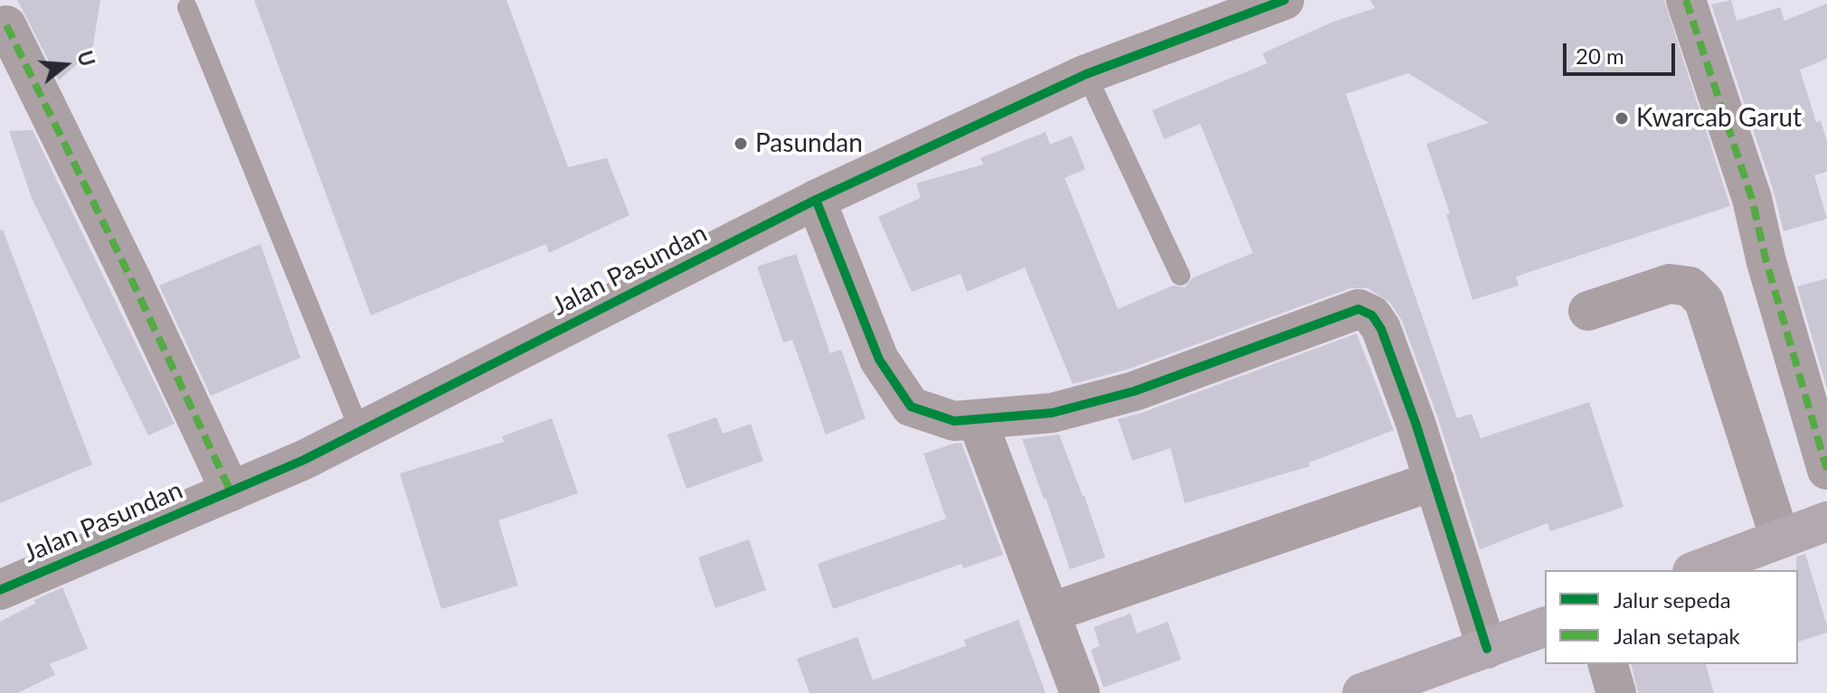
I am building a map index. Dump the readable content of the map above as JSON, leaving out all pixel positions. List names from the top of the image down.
{
  "streets": {
    "street": ["Jalan Pasundan"]
  },
  "places": ["Kwarcab Garut", "Pasundan"],
  "legend": ["Jalur sepeda", "Jalan setapak"],
  "scale_bar": "20 m",
  "north": "right"
}
